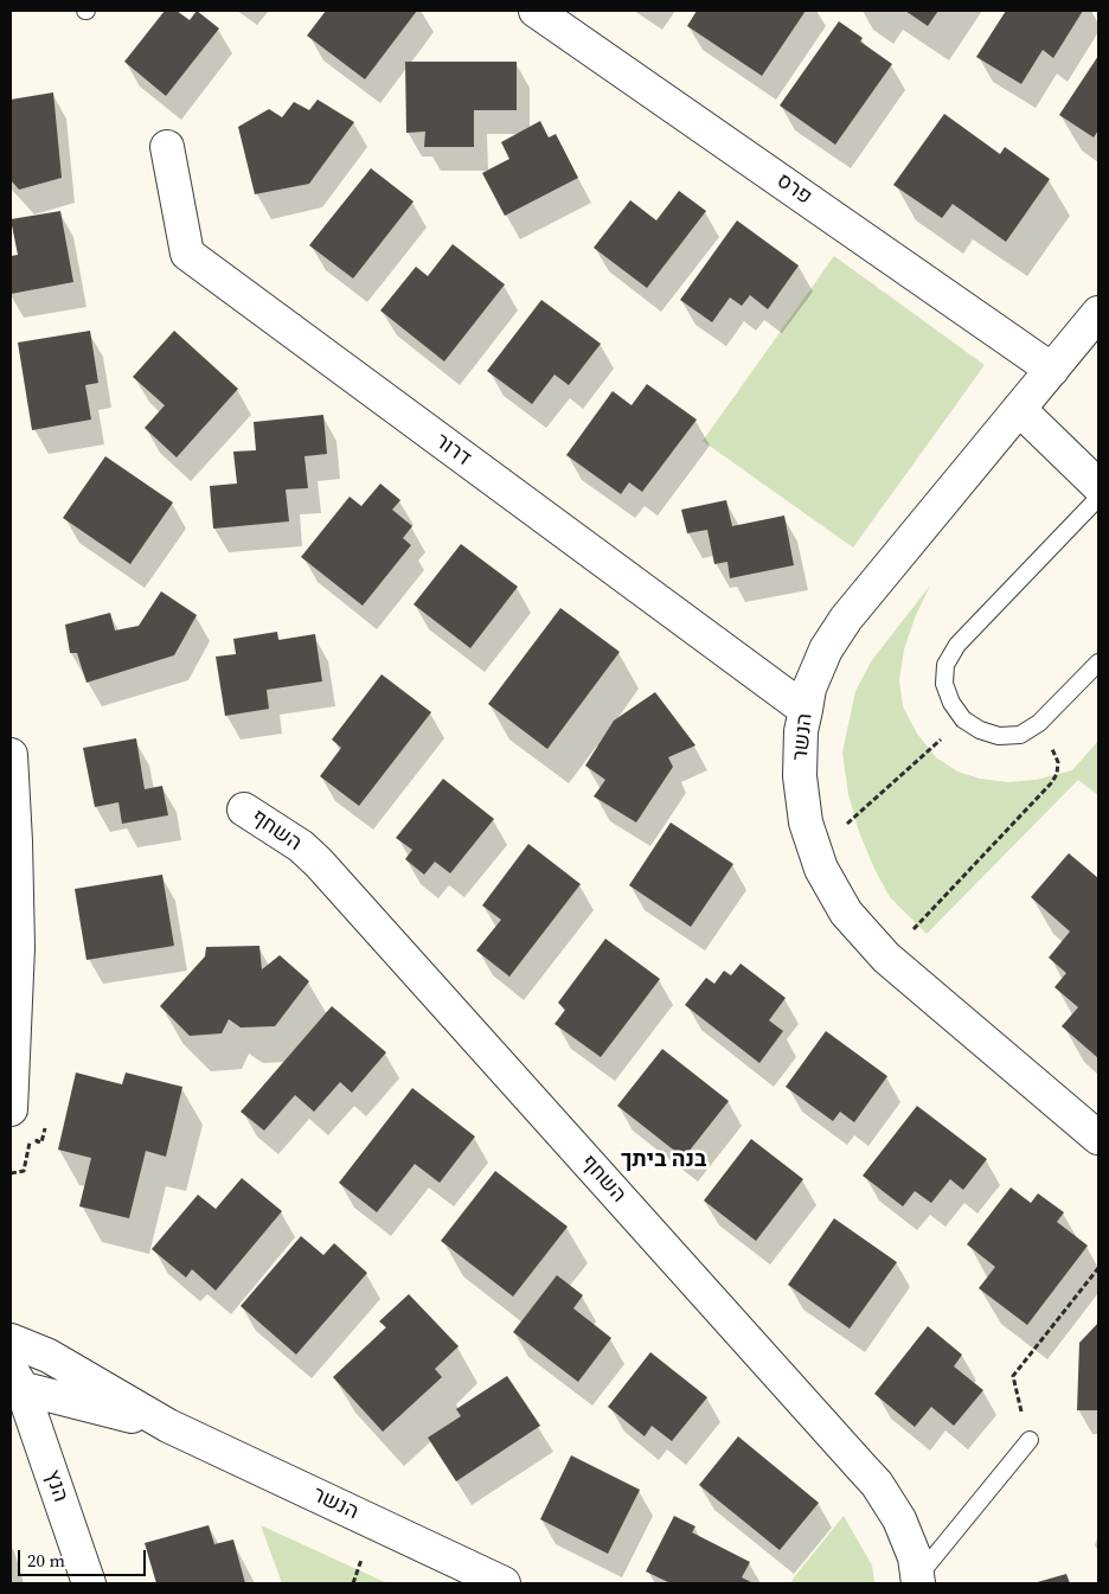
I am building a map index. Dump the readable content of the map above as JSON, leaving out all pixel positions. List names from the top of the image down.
{
  "streets": {
    "street": [
      "פרס",
      "דרור",
      "הנשר",
      "השחף",
      "הנץ"
    ]
  },
  "crossings": [
    ["פרס", "הנשר"],
    ["דרור", "הנשר"],
    ["הנשר", "הנץ"]
  ],
  "districts": ["בנה ביתך"],
  "scale_bar": "20 m"
}
